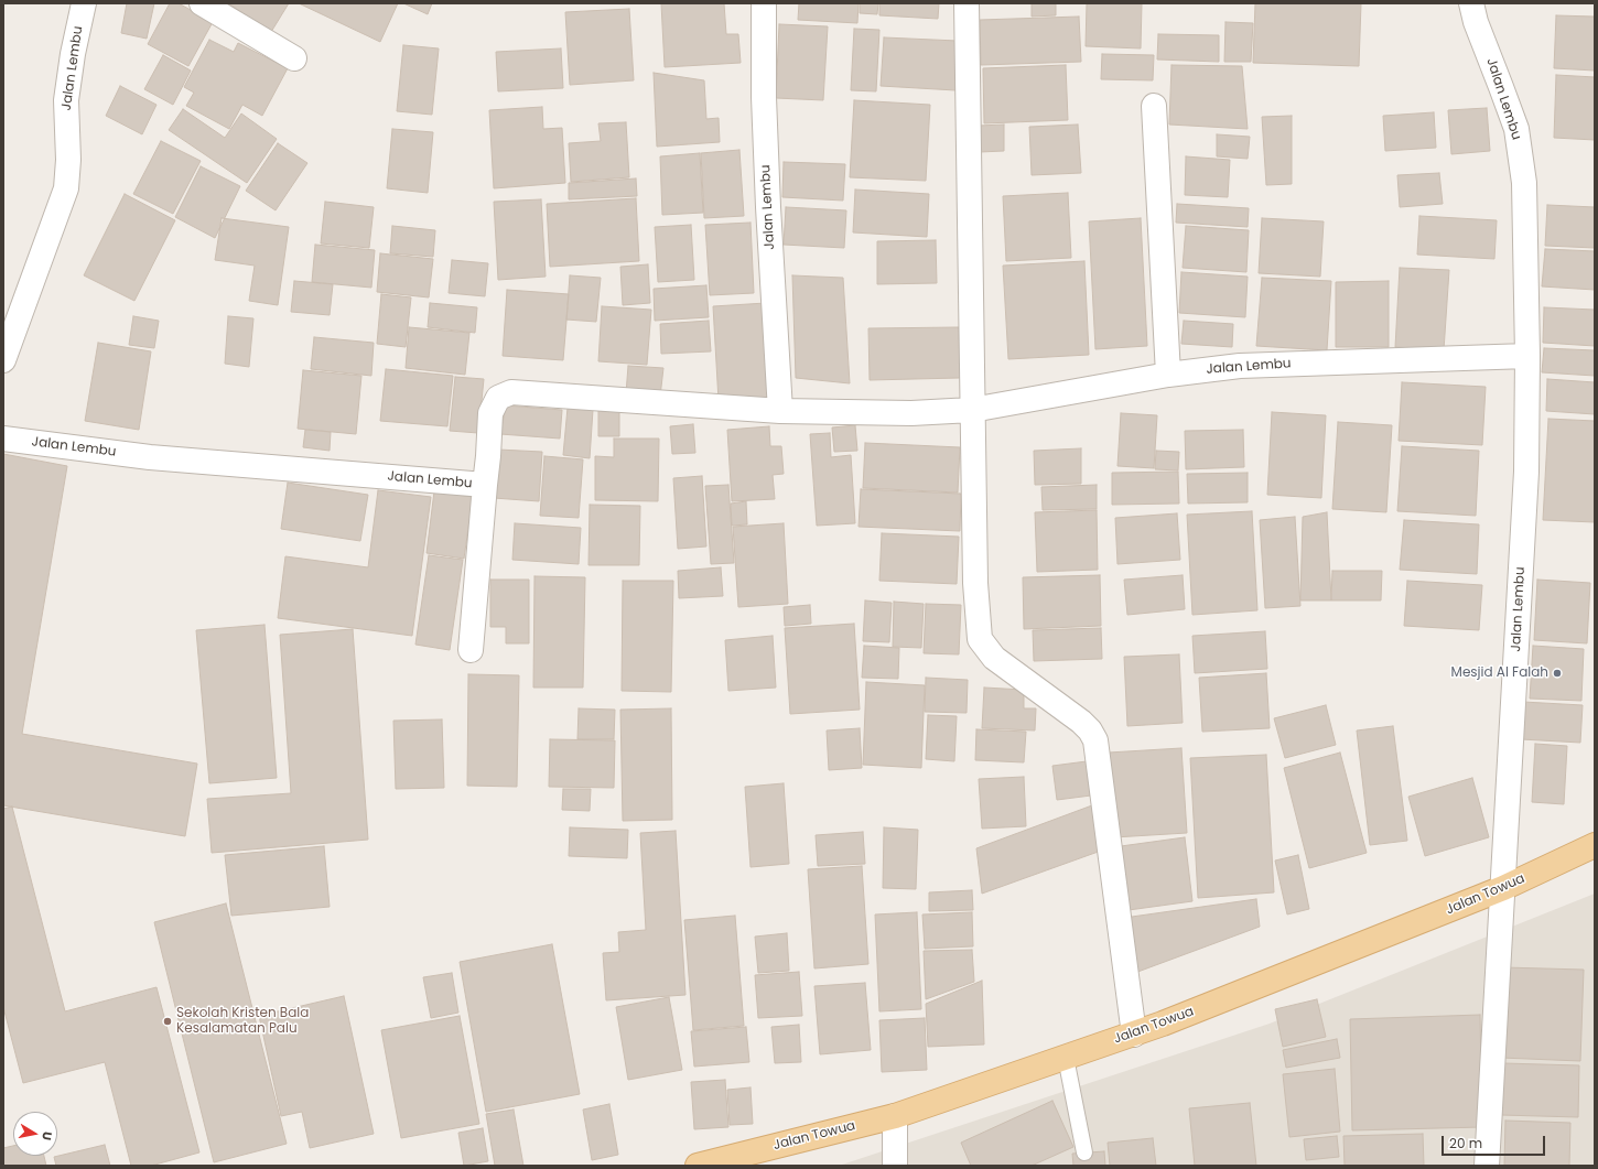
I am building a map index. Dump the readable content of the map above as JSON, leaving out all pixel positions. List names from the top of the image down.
{
  "streets": {
    "main road": ["Jalan Towua"],
    "street": ["Jalan Lembu"]
  },
  "crossings": [
    ["Jalan Lembu", "Jalan Towua"]
  ],
  "places": ["Mesjid Al Falah", "Sekolah Kristen Bala Kesalamatan Palu"],
  "scale_bar": "20 m",
  "north": "right"
}
